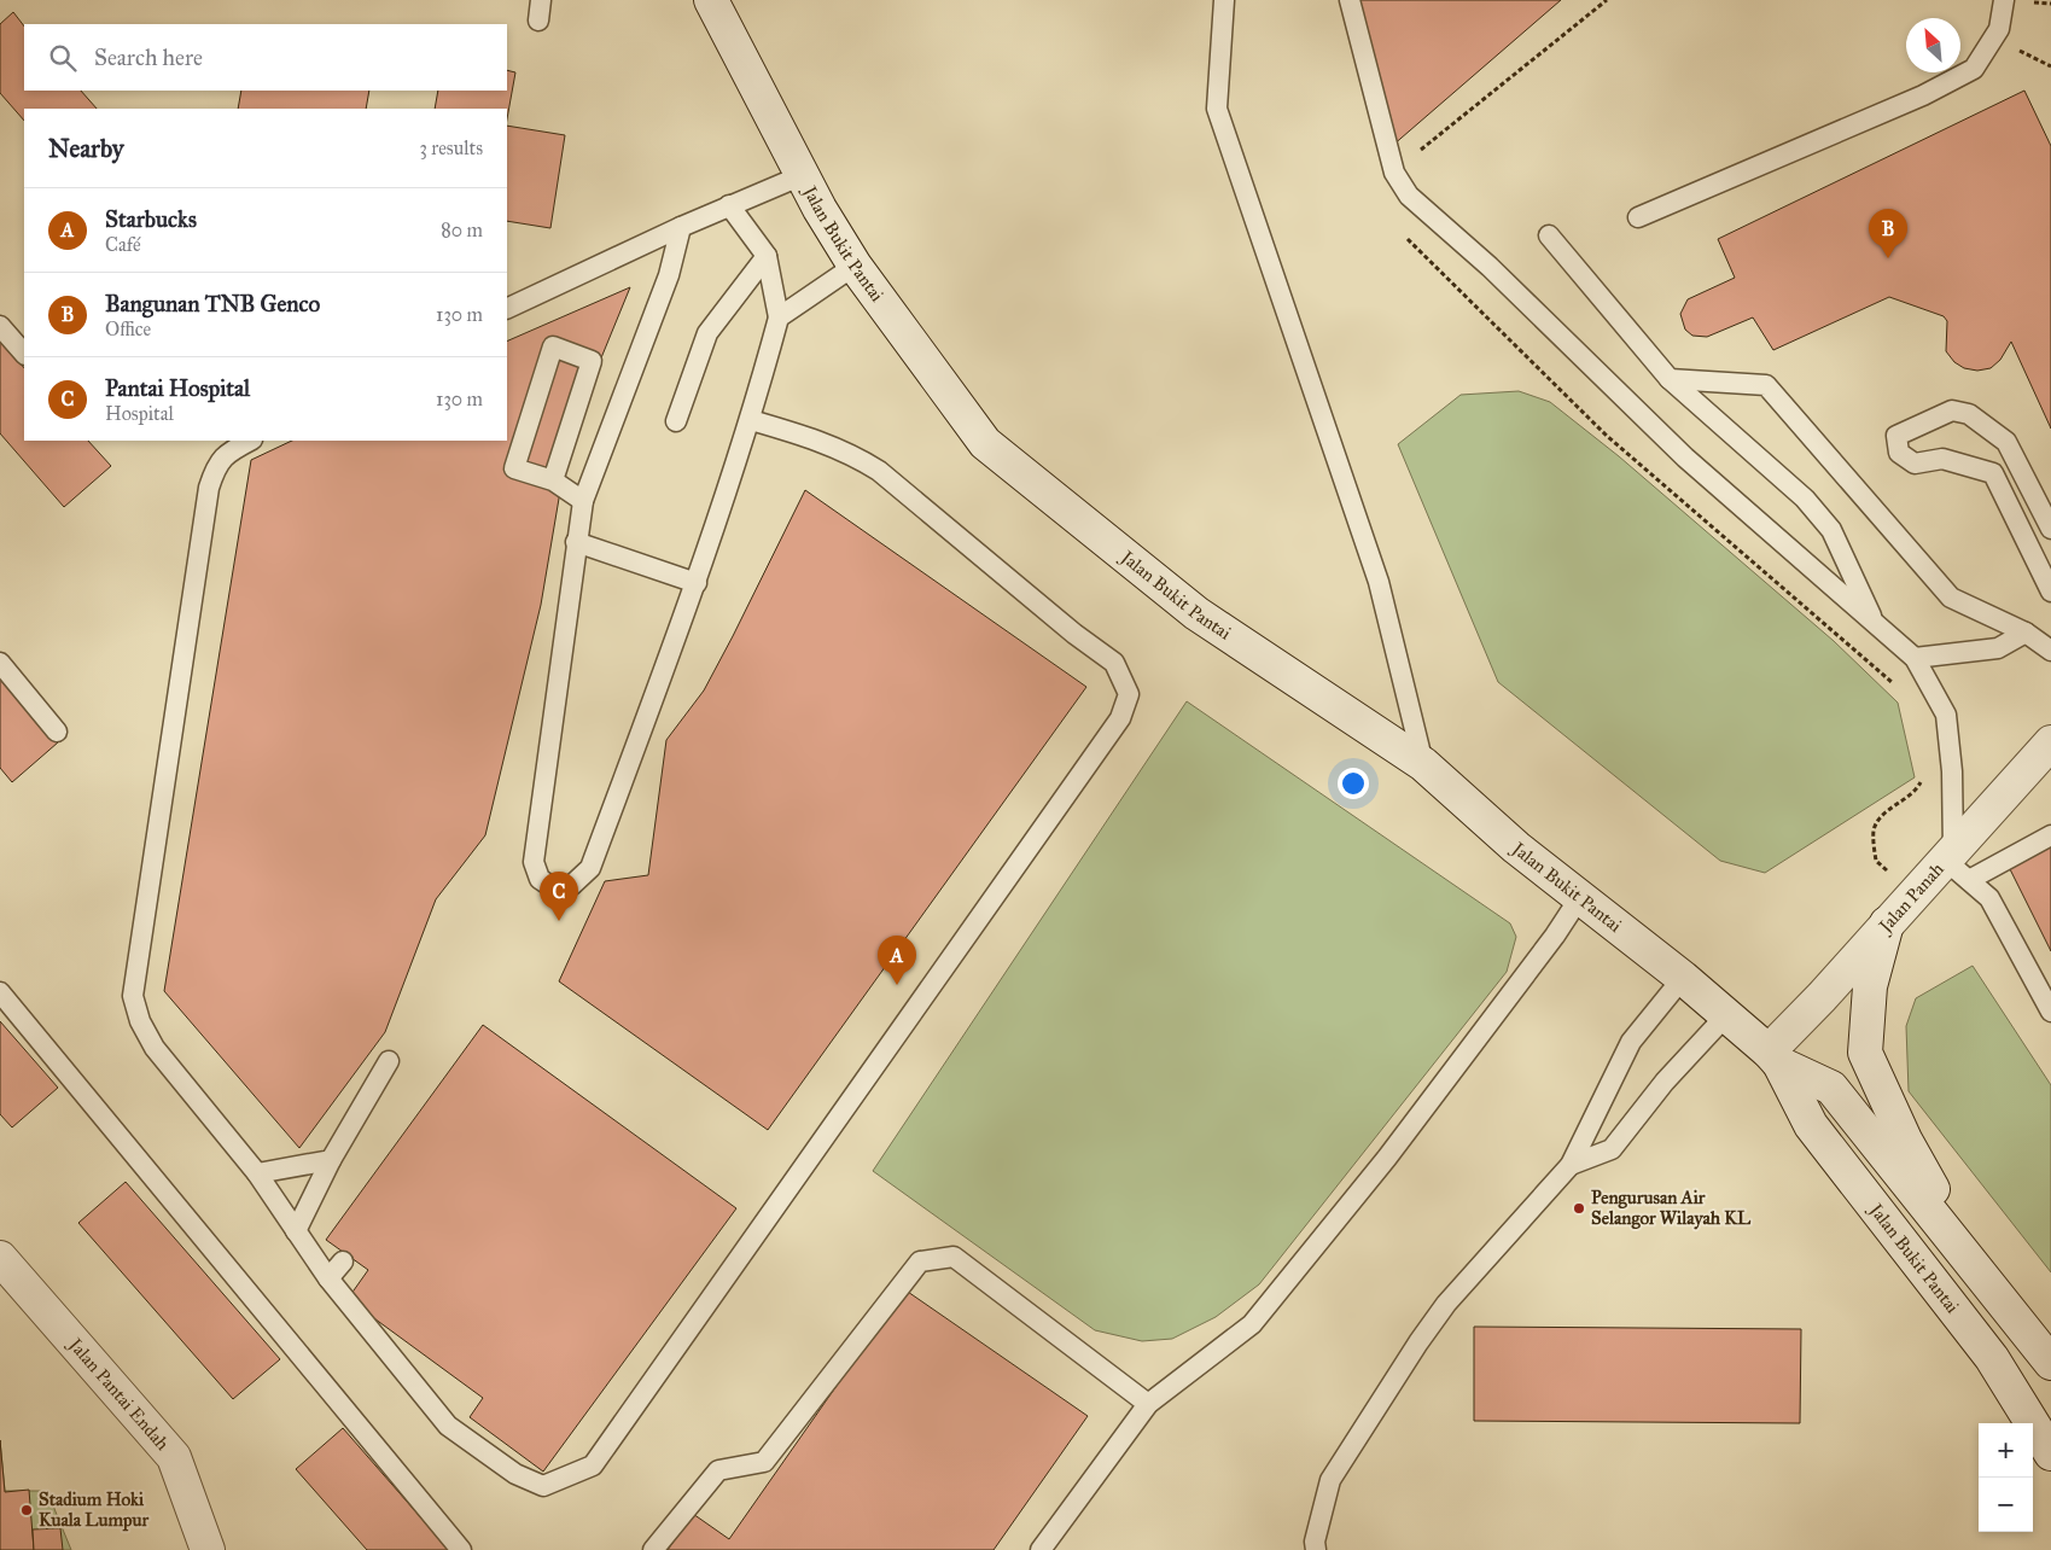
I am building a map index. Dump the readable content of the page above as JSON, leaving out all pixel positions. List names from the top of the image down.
{
  "streets": {
    "street": ["Jalan Bukit Pantai", "Jalan Panah", "Jalan Pantai Endah"]
  },
  "crossings": [
    ["Jalan Bukit Pantai", "Jalan Panah"]
  ],
  "places": ["Pengurusan Air Selangor Wilayah KL", "Stadium Hoki Kuala Lumpur"],
  "north": "top left",
  "page": {
    "search": "Search here",
    "heading": ["Nearby", "3 results"],
    "list": [
      {
        "mark": "A",
        "name": "Starbucks",
        "note": "Café",
        "value": "80 m"
      },
      {
        "mark": "B",
        "name": "Bangunan TNB Genco",
        "note": "Office",
        "value": "130 m"
      },
      {
        "mark": "C",
        "name": "Pantai Hospital",
        "note": "Hospital",
        "value": "130 m"
      }
    ],
    "pins": ["B", "C", "A"],
    "map_buttons": ["+", "−"]
  }
}
